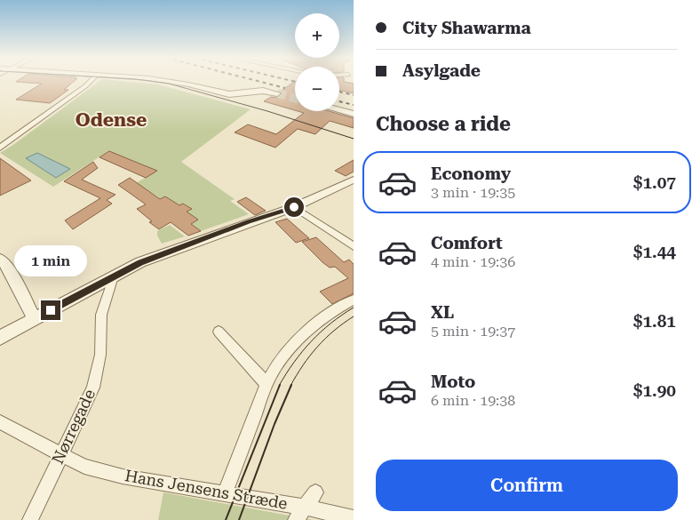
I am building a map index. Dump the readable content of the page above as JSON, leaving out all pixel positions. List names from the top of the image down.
{
  "streets": {
    "street": ["Nørregade", "Hans Jensens Stræde"]
  },
  "crossings": [
    ["Nørregade", "Hans Jensens Stræde"]
  ],
  "districts": ["Odense"],
  "page": {
    "banner": ["City Shawarma", "Asylgade"],
    "map_buttons": ["+", "−"],
    "heading": "Choose a ride",
    "list": [
      {
        "name": "Economy",
        "note": "3 min · 19:35",
        "value": "$1.07"
      },
      {
        "name": "Comfort",
        "note": "4 min · 19:36",
        "value": "$1.44"
      },
      {
        "name": "XL",
        "note": "5 min · 19:37",
        "value": "$1.81"
      },
      {
        "name": "Moto",
        "note": "6 min · 19:38",
        "value": "$1.90"
      }
    ],
    "bubble": "1 min",
    "buttons": "Confirm"
  }
}
